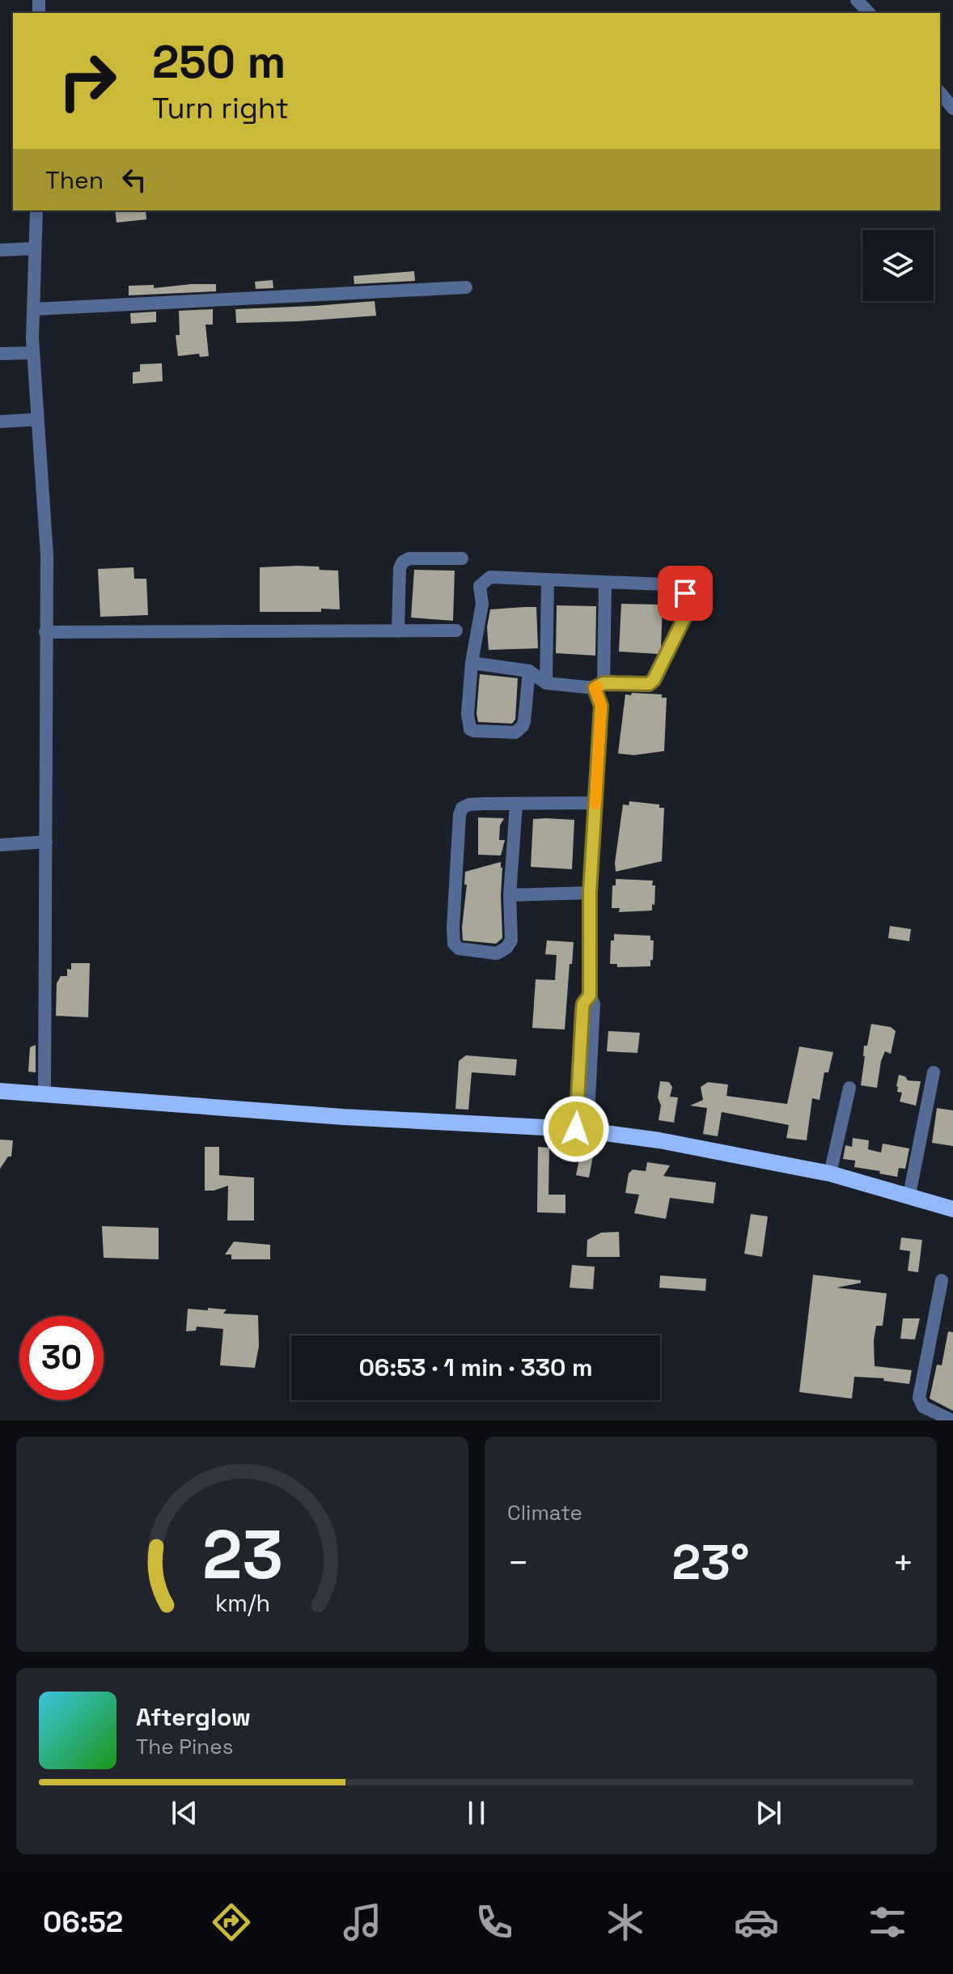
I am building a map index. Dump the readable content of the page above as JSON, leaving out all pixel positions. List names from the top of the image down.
{
  "page": {
    "turn": ["250 m", "Turn right"],
    "then": "Then",
    "limit": "30",
    "trip": "06:53 · 1 min · 330 m",
    "tile": "Climate",
    "heat": ["−", "23°", "+"],
    "song": ["Afterglow", "The Pines"],
    "tabs": "06:52",
    "gauge": ["23", "km/h"]
  }
}
